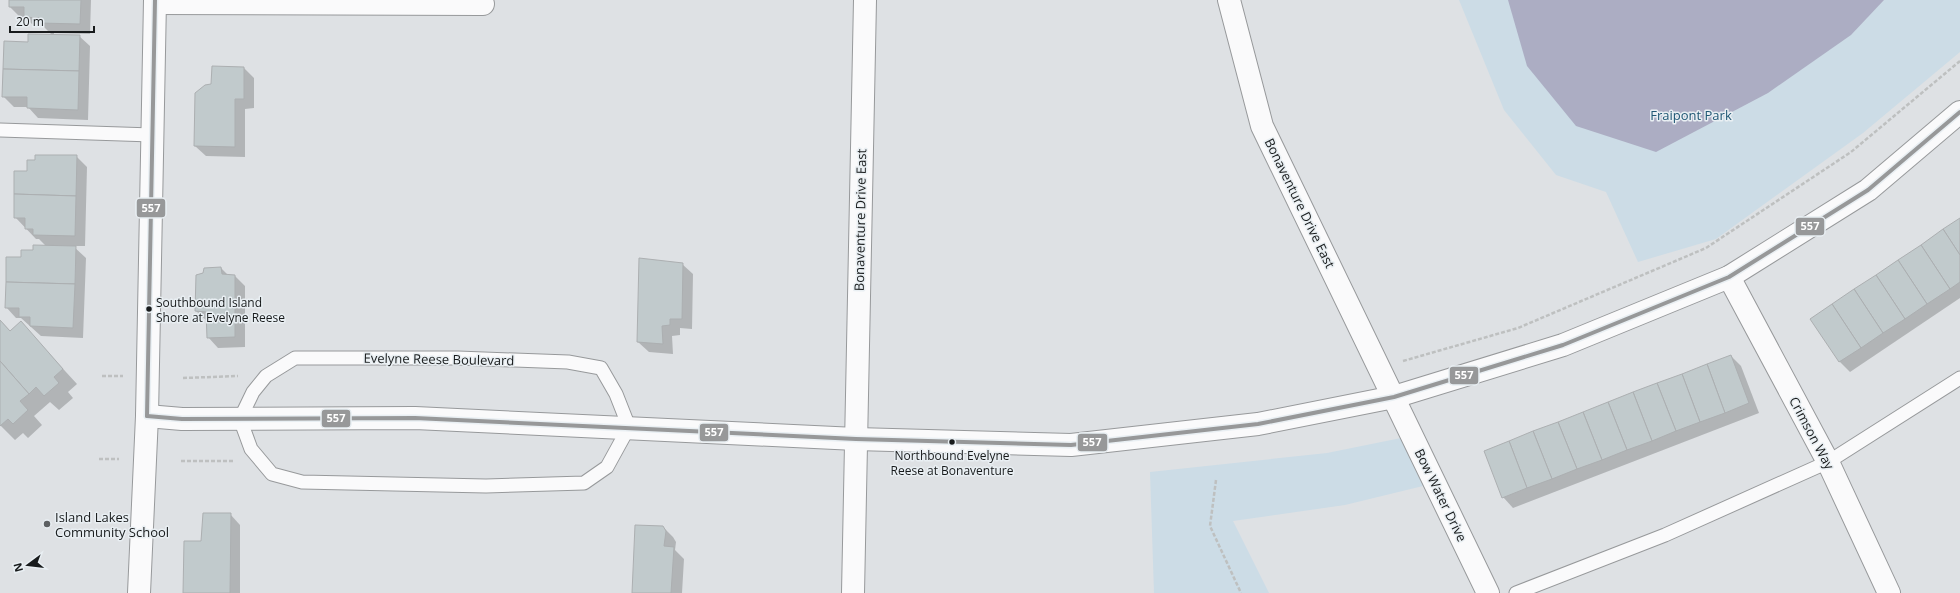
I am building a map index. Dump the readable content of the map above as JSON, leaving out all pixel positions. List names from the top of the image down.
{
  "streets": {
    "street": ["Bonaventure Drive East", "Crimson Way", "Bow Water Drive"],
    "lane": ["Evelyne Reese Boulevard"]
  },
  "crossings": [
    ["Bonaventure Drive East", "Bow Water Drive"]
  ],
  "parks": ["Fraipont Park"],
  "places": ["Southbound Island Shore at Evelyne Reese", "Northbound Evelyne Reese at Bonaventure", "Island Lakes Community School"],
  "lines": ["transit line 557"],
  "scale_bar": "20 m",
  "north": "left"
}
